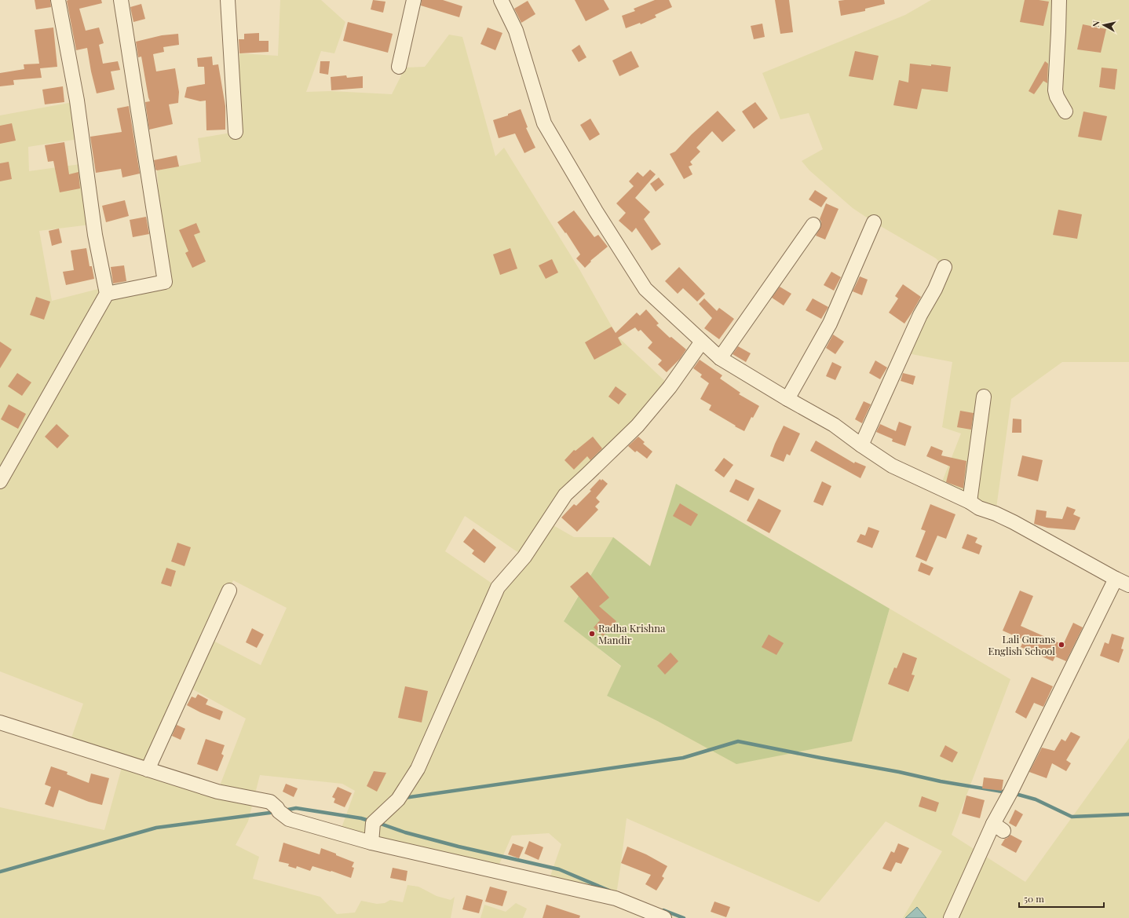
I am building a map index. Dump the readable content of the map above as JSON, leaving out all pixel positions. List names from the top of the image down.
{
  "places": ["Radha Krishna Mandir", "Lali Gurans English School"],
  "scale_bar": "50 m",
  "north": "left"
}
